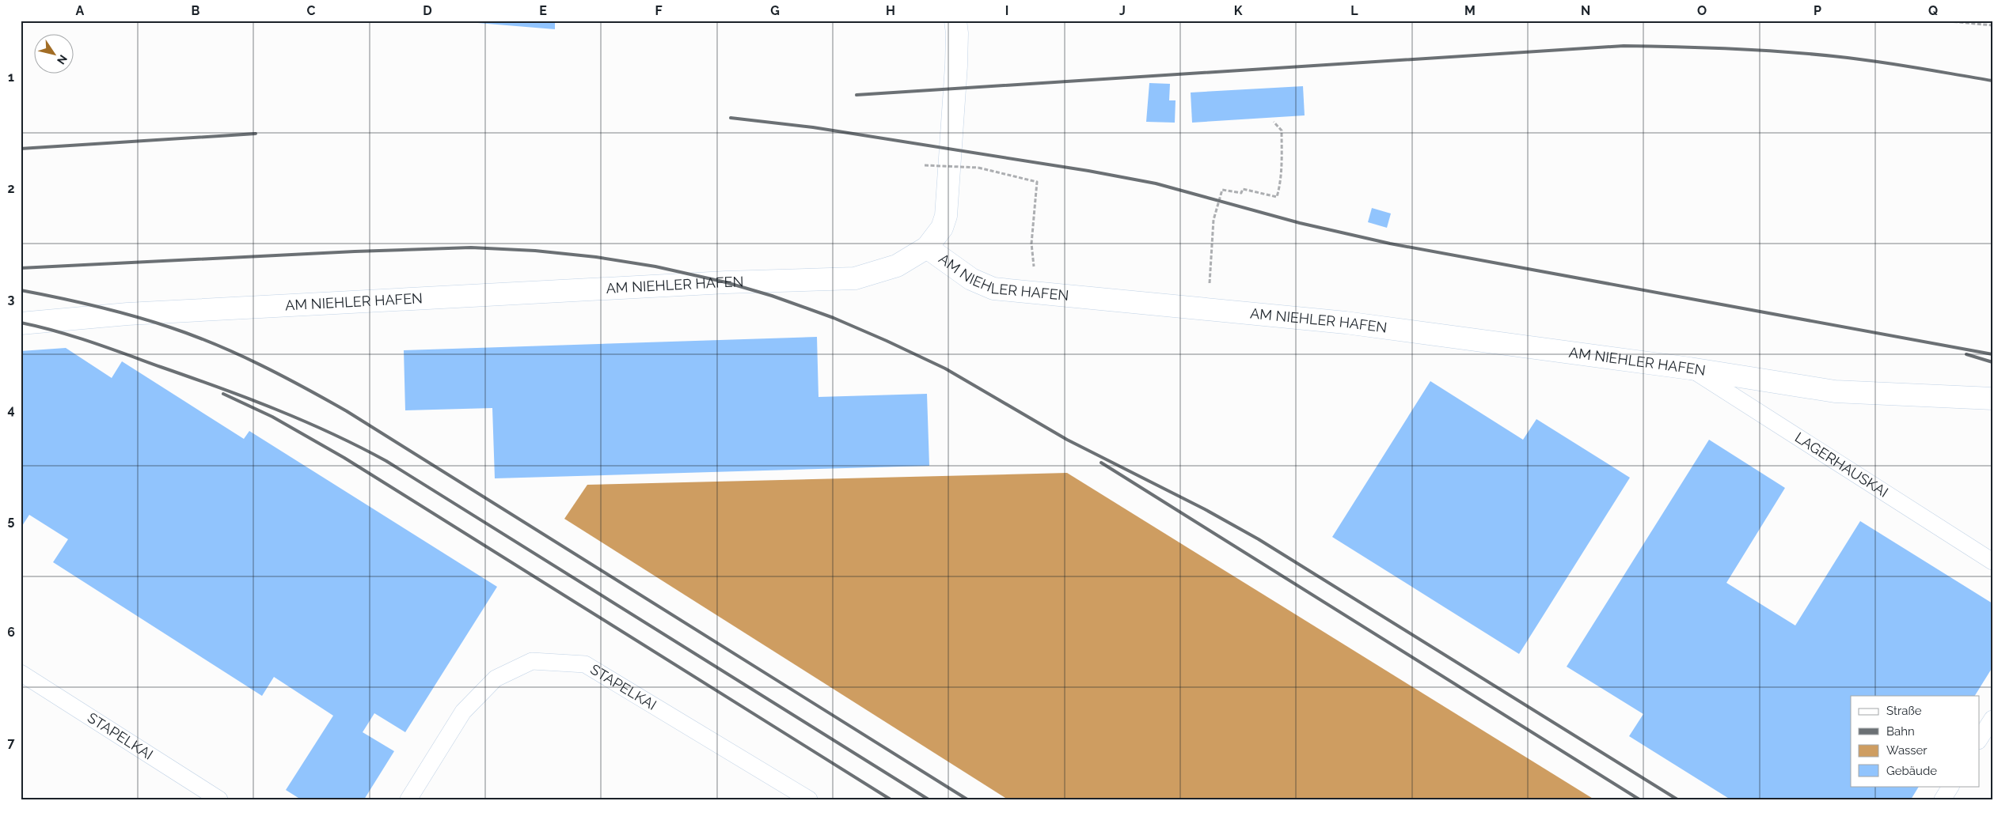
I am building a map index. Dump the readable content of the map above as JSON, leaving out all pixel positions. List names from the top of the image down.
{
  "streets": {
    "street": ["AM NIEHLER HAFEN"],
    "lane": ["LAGERHAUSKAI", "STAPELKAI"]
  },
  "crossings": [
    ["AM NIEHLER HAFEN", "LAGERHAUSKAI"]
  ],
  "legend": [
    "Straße",
    "Bahn",
    "Wasser",
    "Gebäude"
  ],
  "north": "bottom right",
  "grid": {
    "columns": [
      "A",
      "B",
      "C",
      "D",
      "E",
      "F",
      "G",
      "H",
      "I",
      "J",
      "K",
      "L",
      "M",
      "N",
      "O",
      "P",
      "Q"
    ],
    "rows": [
      "1",
      "2",
      "3",
      "4",
      "5",
      "6",
      "7"
    ]
  }
}
